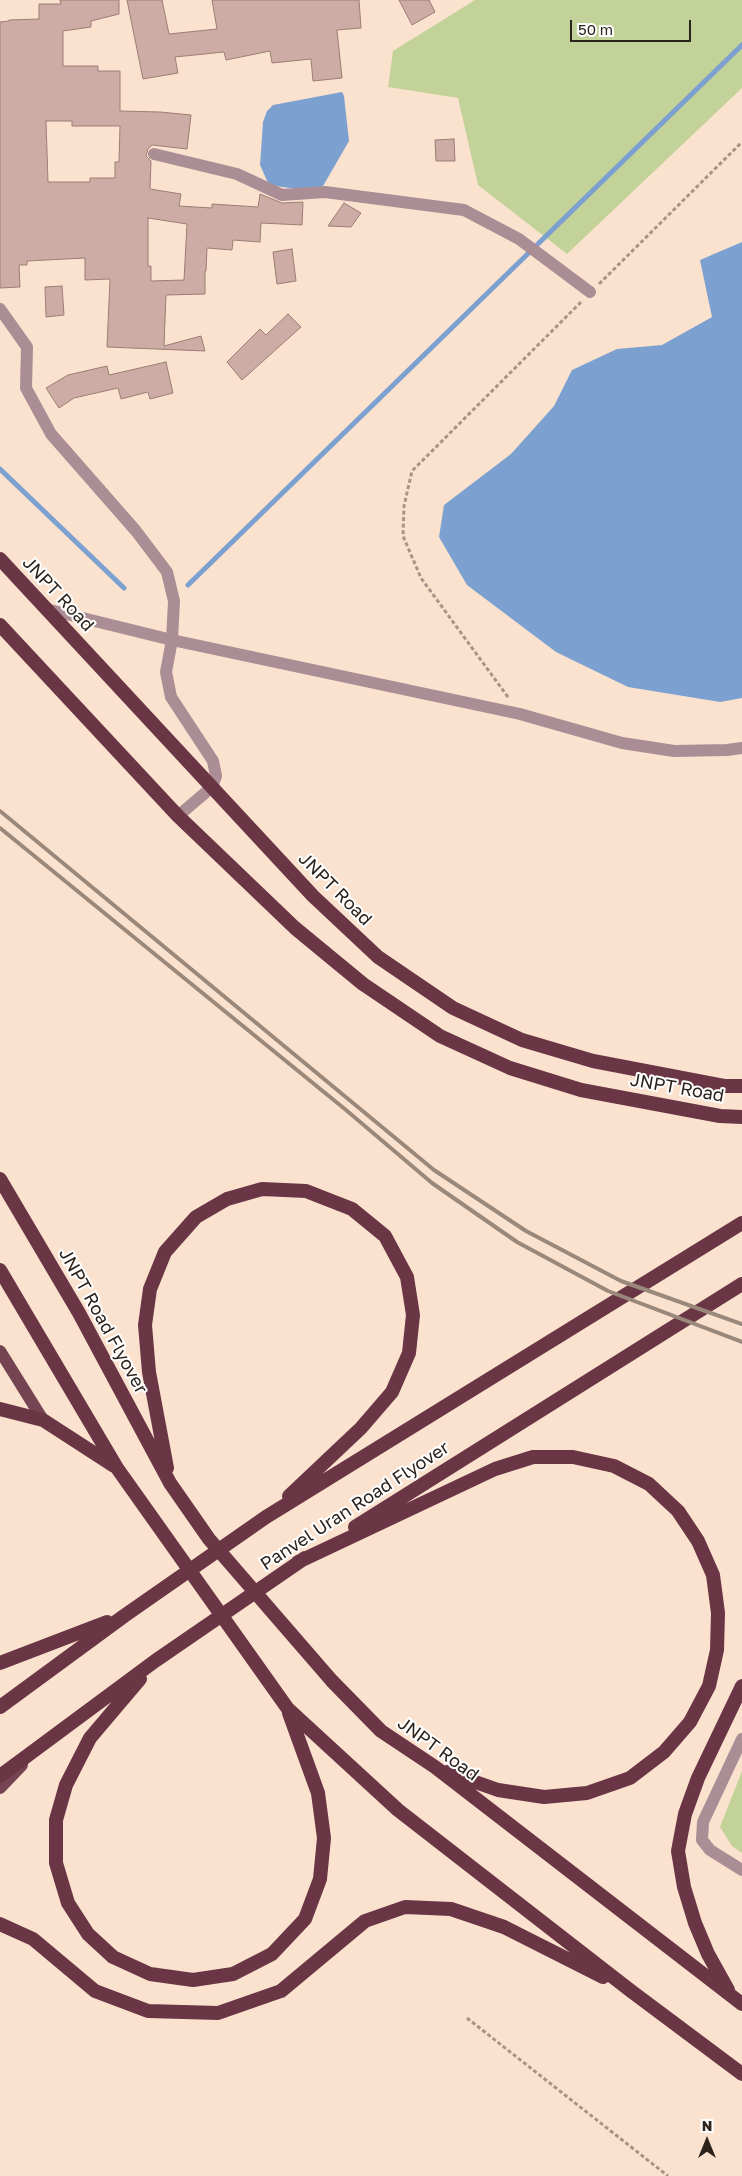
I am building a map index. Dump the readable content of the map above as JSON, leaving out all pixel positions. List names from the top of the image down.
{
  "streets": {
    "highway": ["JNPT Road", "JNPT Road Flyover", "Panvel Uran Road Flyover"]
  },
  "crossings": [
    ["JNPT Road", "JNPT Road Flyover"]
  ],
  "scale_bar": "50 m",
  "north": "top"
}
